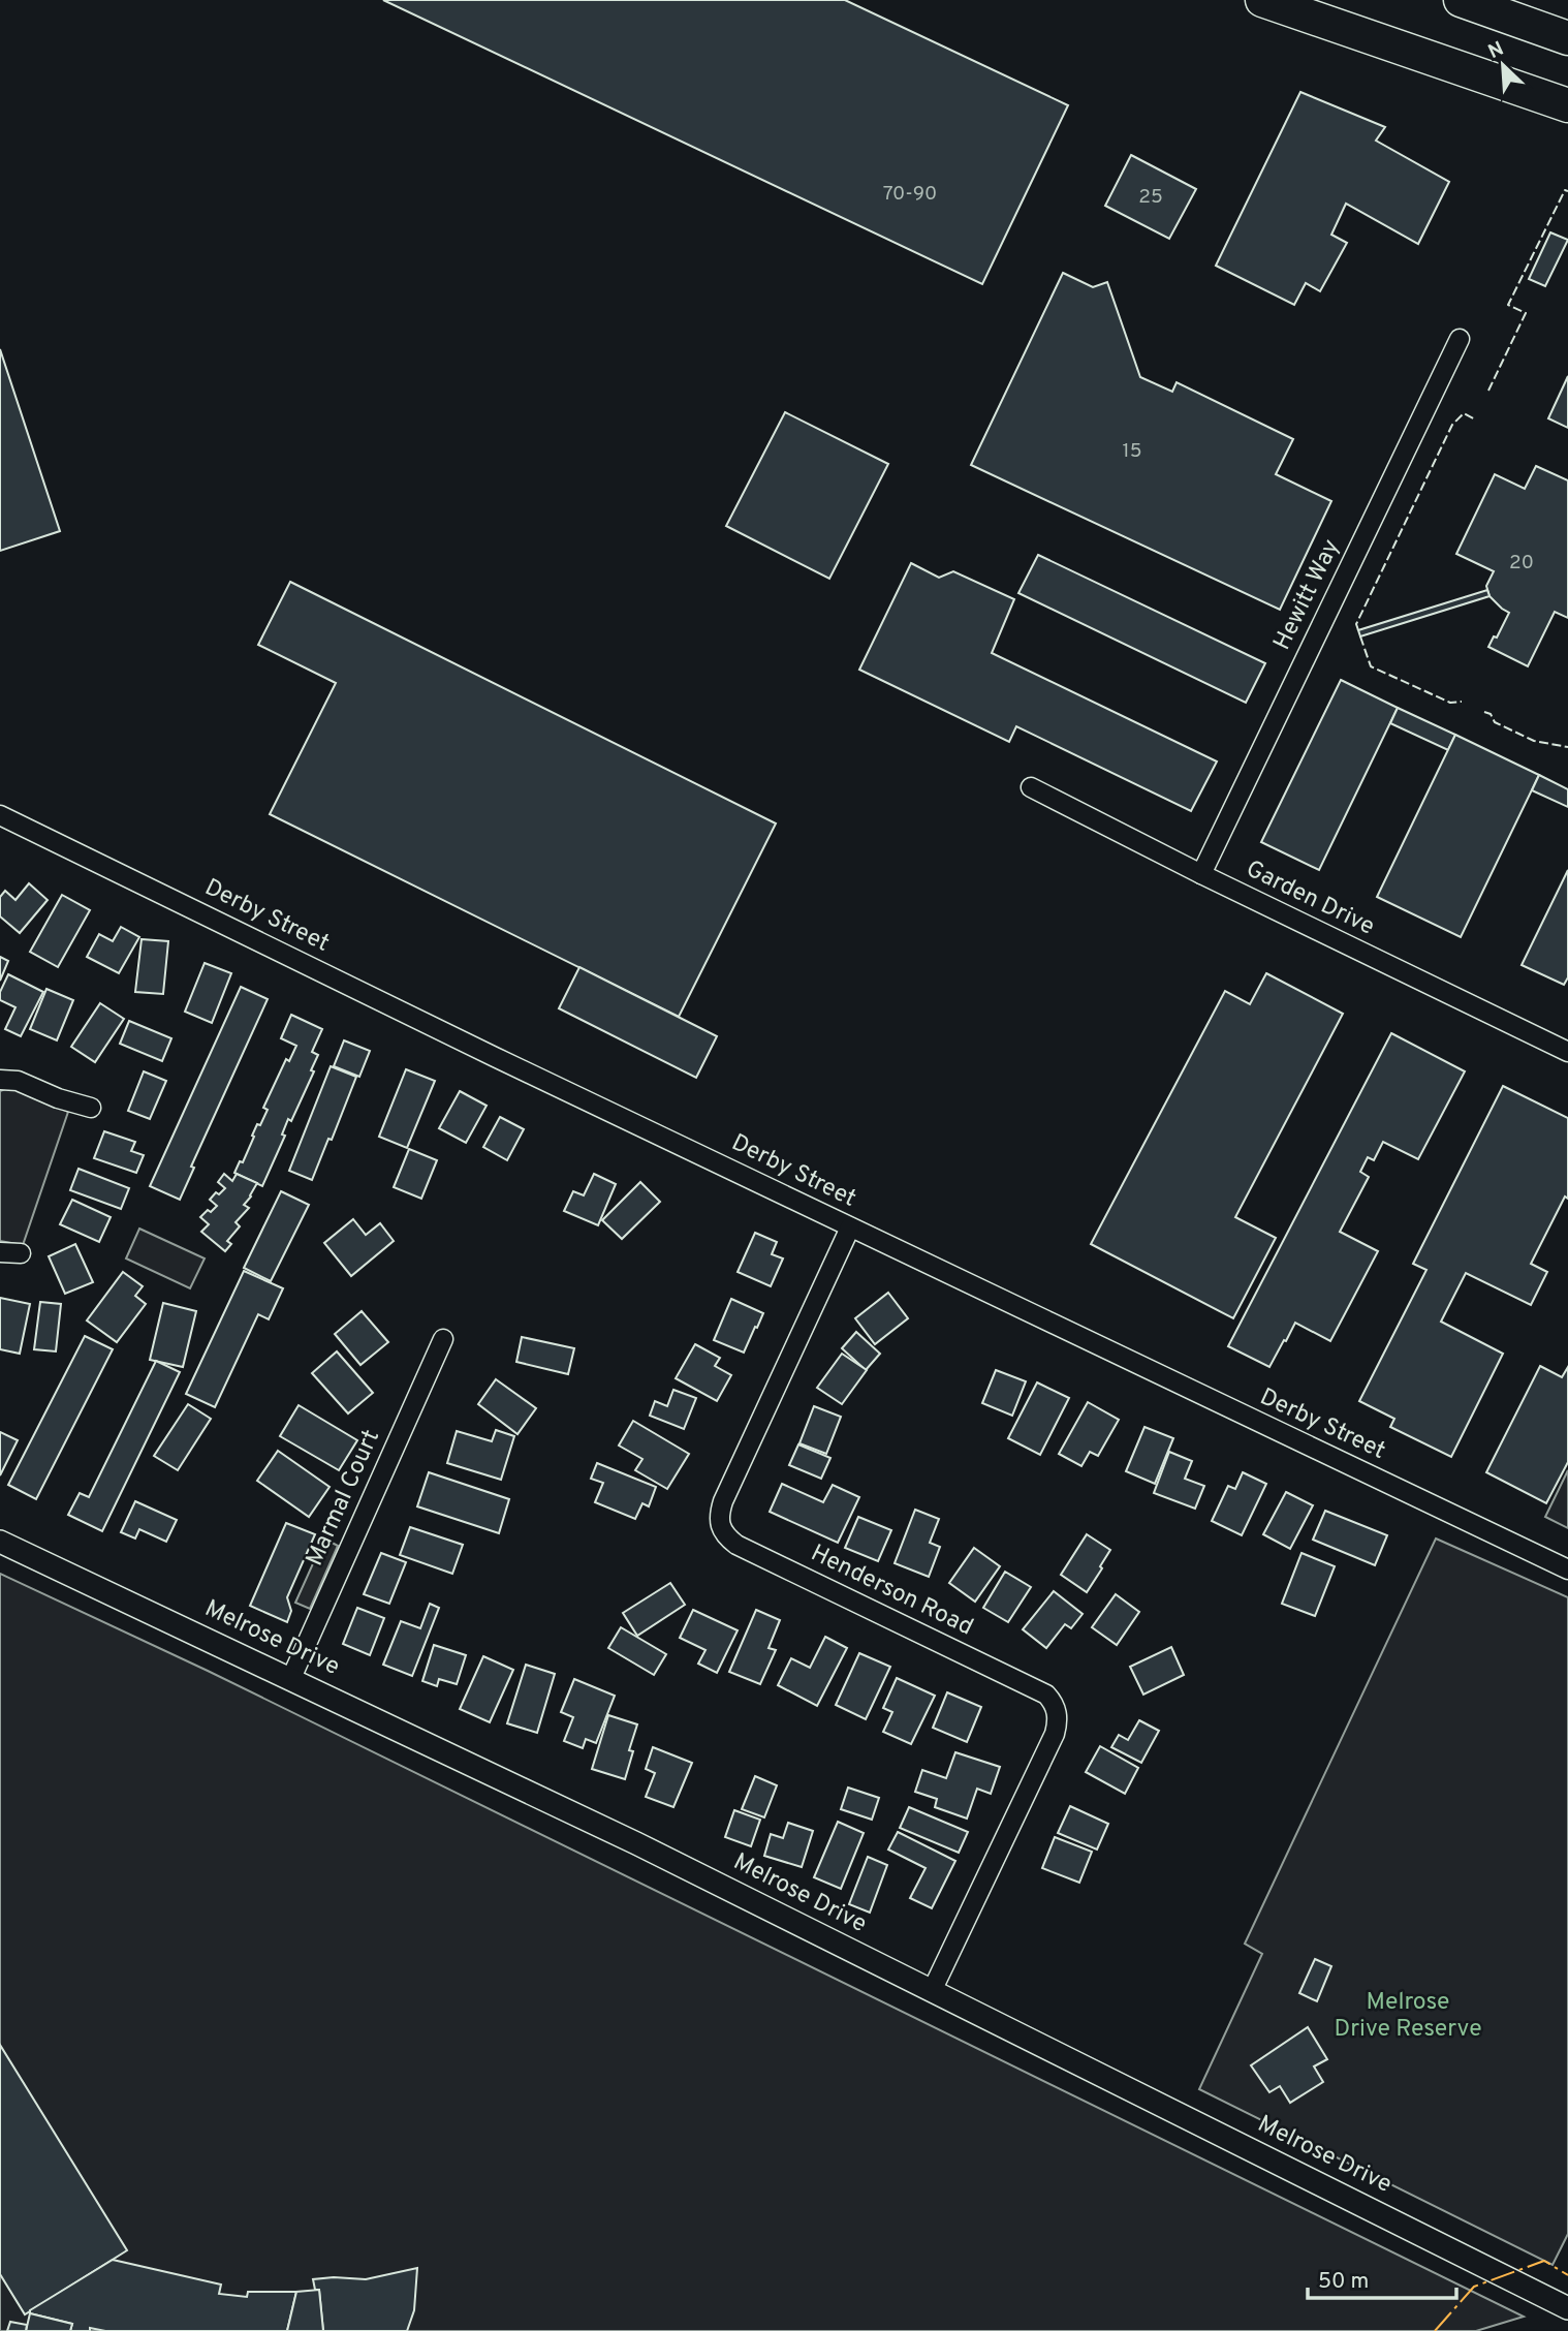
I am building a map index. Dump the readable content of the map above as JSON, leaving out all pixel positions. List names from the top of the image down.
{
  "streets": {
    "street": [
      "Hewitt Way",
      "Garden Drive",
      "Derby Street",
      "Marmal Court",
      "Henderson Road",
      "Melrose Drive"
    ]
  },
  "crossings": [
    ["Hewitt Way", "Garden Drive"],
    ["Derby Street", "Henderson Road"],
    ["Marmal Court", "Melrose Drive"],
    ["Henderson Road", "Melrose Drive"]
  ],
  "parks": ["Melrose Drive Reserve"],
  "house_numbers": [
    "70-90",
    "25",
    "15",
    "20"
  ],
  "scale_bar": "50 m",
  "north": "top left"
}
